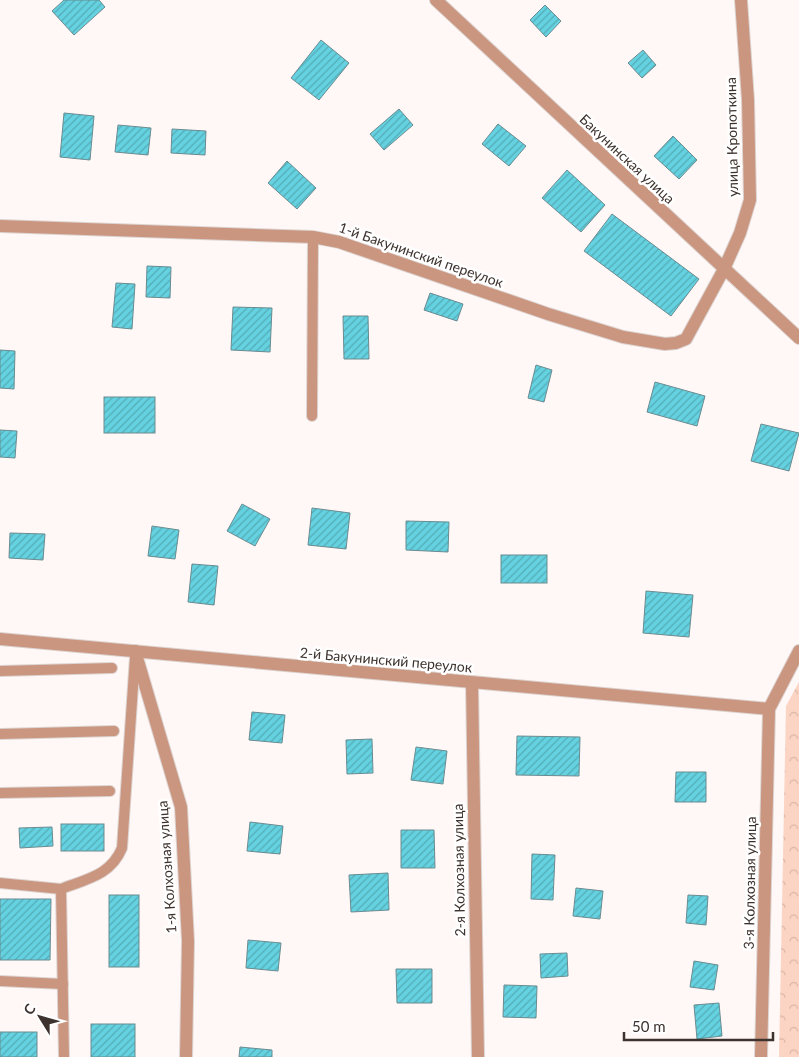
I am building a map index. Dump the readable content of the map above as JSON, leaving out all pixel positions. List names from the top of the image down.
{
  "streets": {
    "street": [
      "улица Кропоткина",
      "Бакунинская улица",
      "1-й Бакунинский переулок",
      "2-й Бакунинский переулок",
      "1-я Колхозная улица",
      "2-я Колхозная улица",
      "3-я Колхозная улица"
    ]
  },
  "crossings": [
    ["улица Кропоткина", "Бакунинская улица"],
    ["улица Кропоткина", "1-й Бакунинский переулок"],
    ["Бакунинская улица", "1-й Бакунинский переулок"],
    ["2-й Бакунинский переулок", "1-я Колхозная улица"],
    ["2-й Бакунинский переулок", "2-я Колхозная улица"],
    ["2-й Бакунинский переулок", "3-я Колхозная улица"]
  ],
  "scale_bar": "50 m",
  "north": "top left"
}
